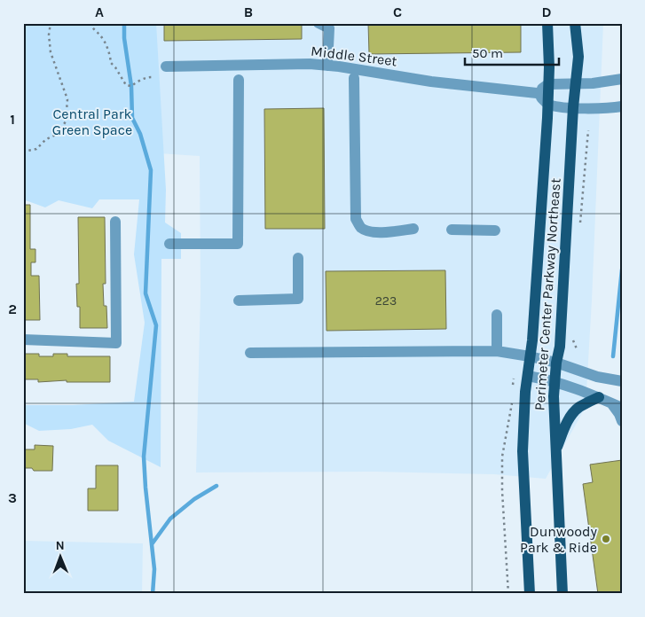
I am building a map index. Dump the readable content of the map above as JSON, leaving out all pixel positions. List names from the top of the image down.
{
  "streets": {
    "main road": ["Perimeter Center Parkway Northeast"],
    "street": ["Middle Street"]
  },
  "parks": ["Central Park Green Space"],
  "places": ["Dunwoody Park & Ride"],
  "house_numbers": ["223"],
  "scale_bar": "50 m",
  "north": "top",
  "grid": {
    "columns": [
      "A",
      "B",
      "C",
      "D"
    ],
    "rows": ["1", "2", "3"]
  }
}
